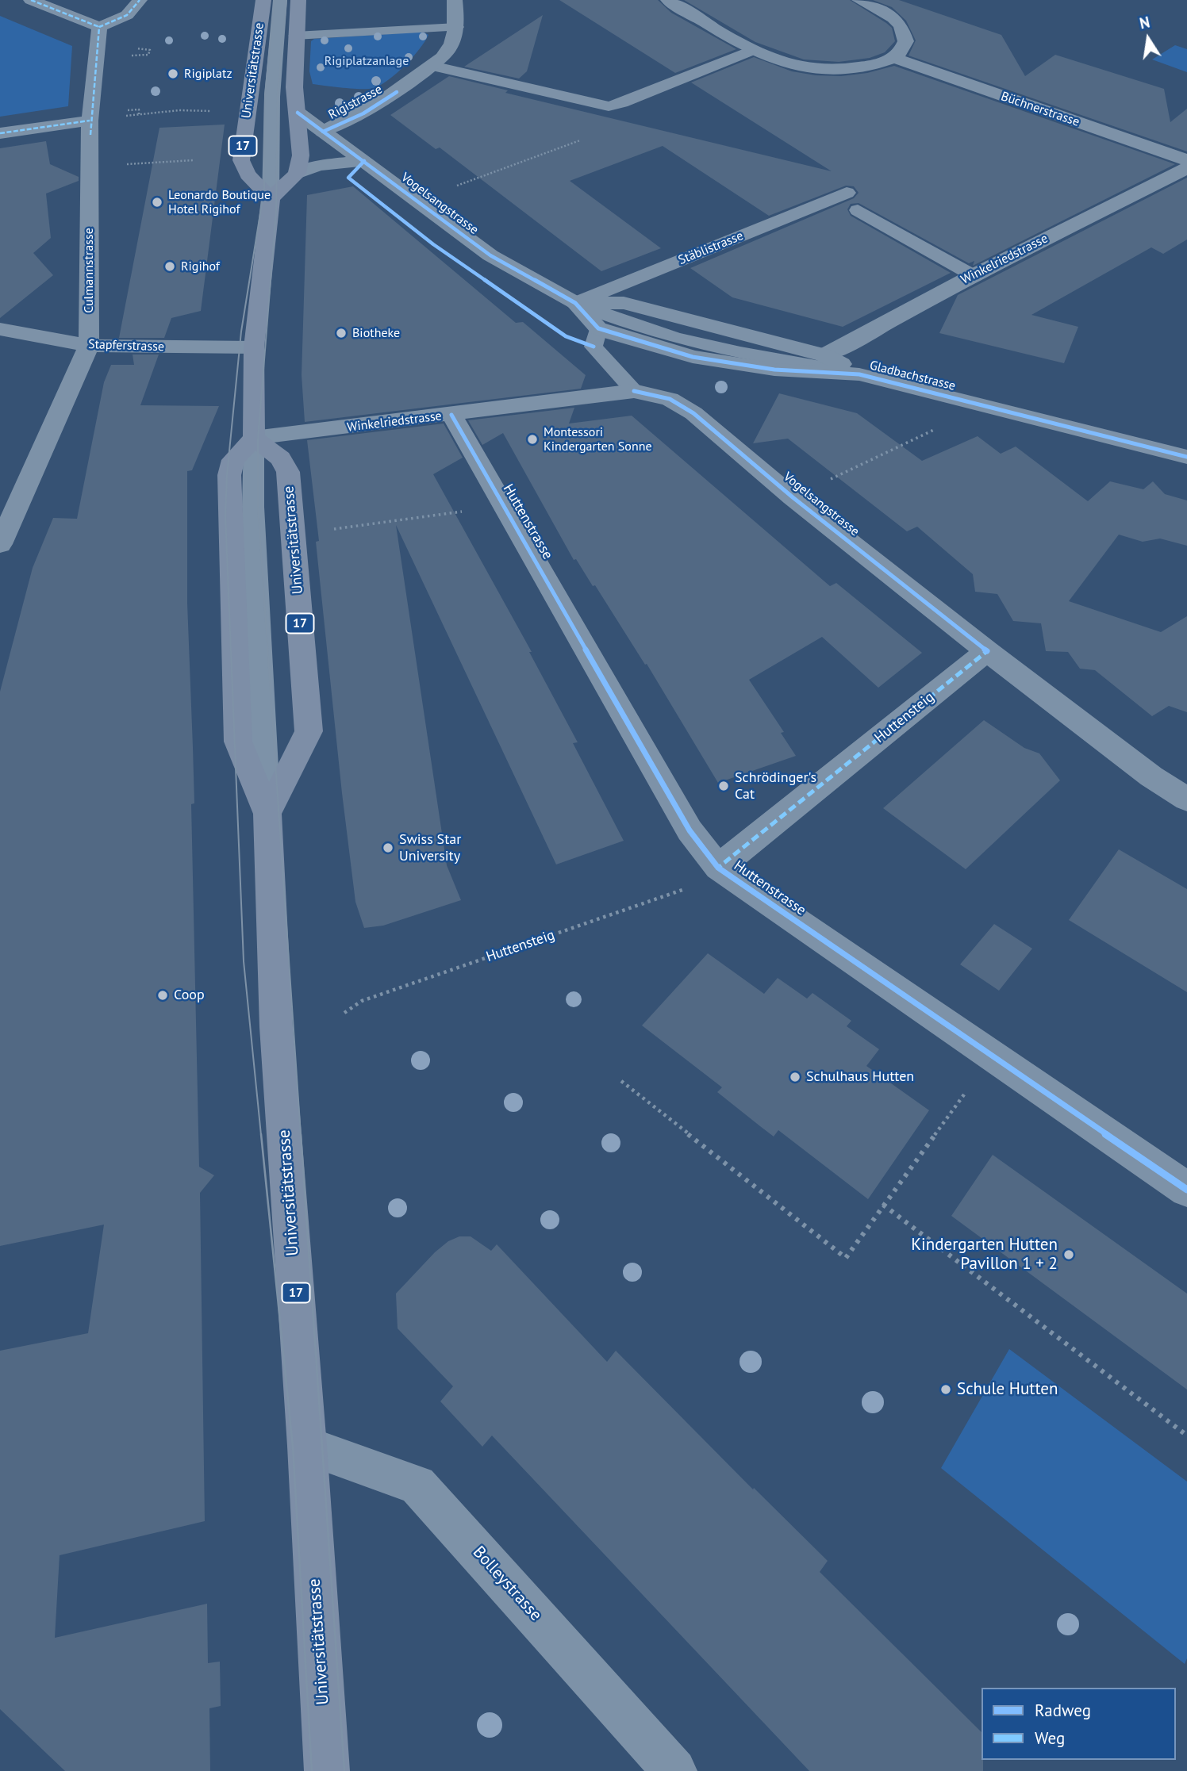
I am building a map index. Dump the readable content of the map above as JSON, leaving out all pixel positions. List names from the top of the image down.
{
  "streets": {
    "main road": ["Universitätstrasse", "17"],
    "street": [
      "Rigistrasse",
      "Büchnerstrasse",
      "Vogelsangstrasse",
      "Stäblistrasse",
      "Winkelriedstrasse",
      "Culmannstrasse",
      "Stapferstrasse",
      "Gladbachstrasse",
      "Huttenstrasse",
      "Huttensteig",
      "Bolleystrasse"
    ]
  },
  "crossings": [
    ["Universitätstrasse", "Winkelriedstrasse"],
    ["Universitätstrasse", "Stapferstrasse"],
    ["Universitätstrasse", "Bolleystrasse"],
    ["Rigistrasse", "Vogelsangstrasse"],
    ["Vogelsangstrasse", "Stäblistrasse"],
    ["Vogelsangstrasse", "Winkelriedstrasse"],
    ["Vogelsangstrasse", "Gladbachstrasse"],
    ["Vogelsangstrasse", "Huttensteig"],
    ["Stäblistrasse", "Gladbachstrasse"],
    ["Winkelriedstrasse", "Gladbachstrasse"],
    ["Winkelriedstrasse", "Huttenstrasse"],
    ["Culmannstrasse", "Stapferstrasse"],
    ["Huttenstrasse", "Huttensteig"]
  ],
  "parks": ["Rigiplatzanlage"],
  "places": [
    "Rigiplatz",
    "Leonardo Boutique Hotel Rigihof",
    "Rigihof",
    "Biotheke",
    "Montessori Kindergarten Sonne",
    "Schrödinger's Cat",
    "Swiss Star University",
    "Coop",
    "Schulhaus Hutten",
    "Kindergarten Hutten Pavillon 1 + 2",
    "Schule Hutten"
  ],
  "legend": ["Radweg", "Weg"],
  "north": "top"
}
